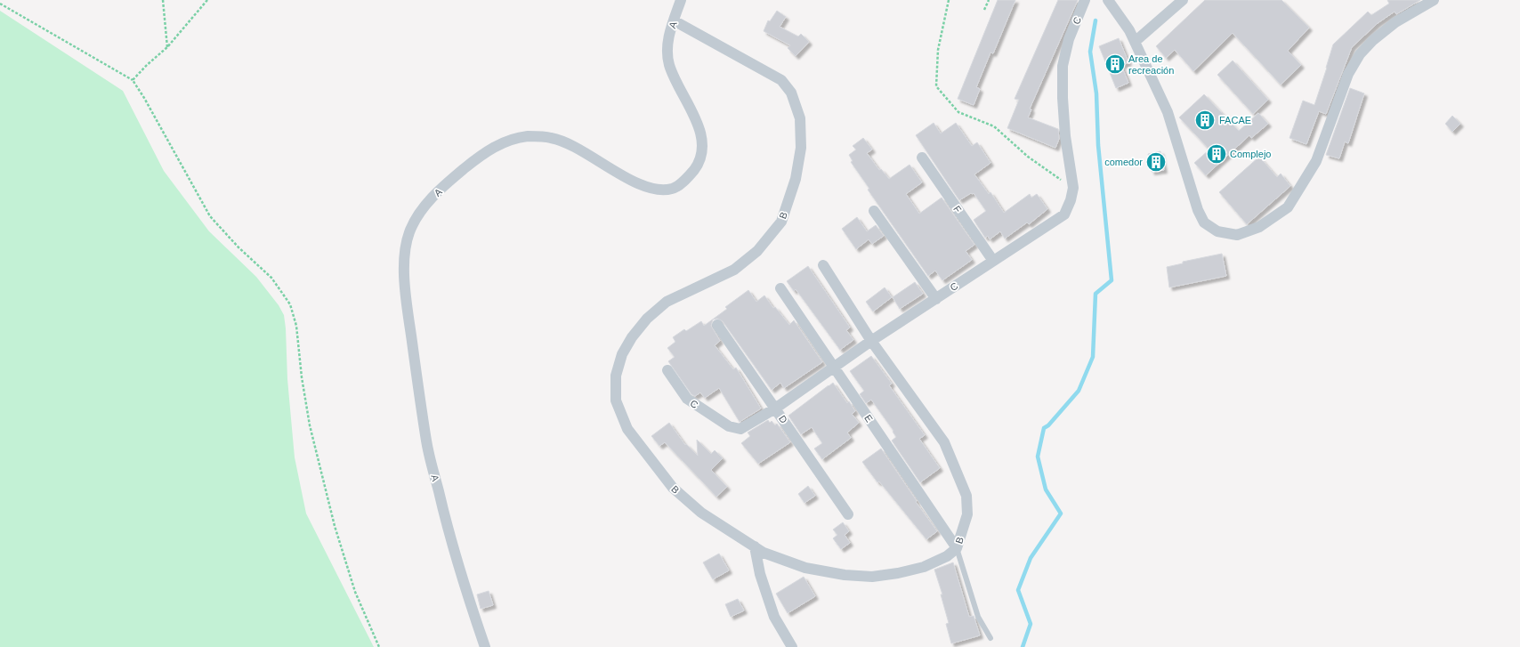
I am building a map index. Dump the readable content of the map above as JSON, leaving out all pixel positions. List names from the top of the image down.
{
  "streets": {
    "street": [
      "C",
      "A",
      "F",
      "B",
      "E",
      "D"
    ]
  },
  "crossings": [
    ["C", "F"],
    ["C", "B"],
    ["C", "E"],
    ["C", "D"],
    ["A", "B"],
    ["B", "E"]
  ],
  "places": {
    "building": [
      "Area de recreación",
      "FACAE",
      "Complejo",
      "comedor"
    ]
  }
}
